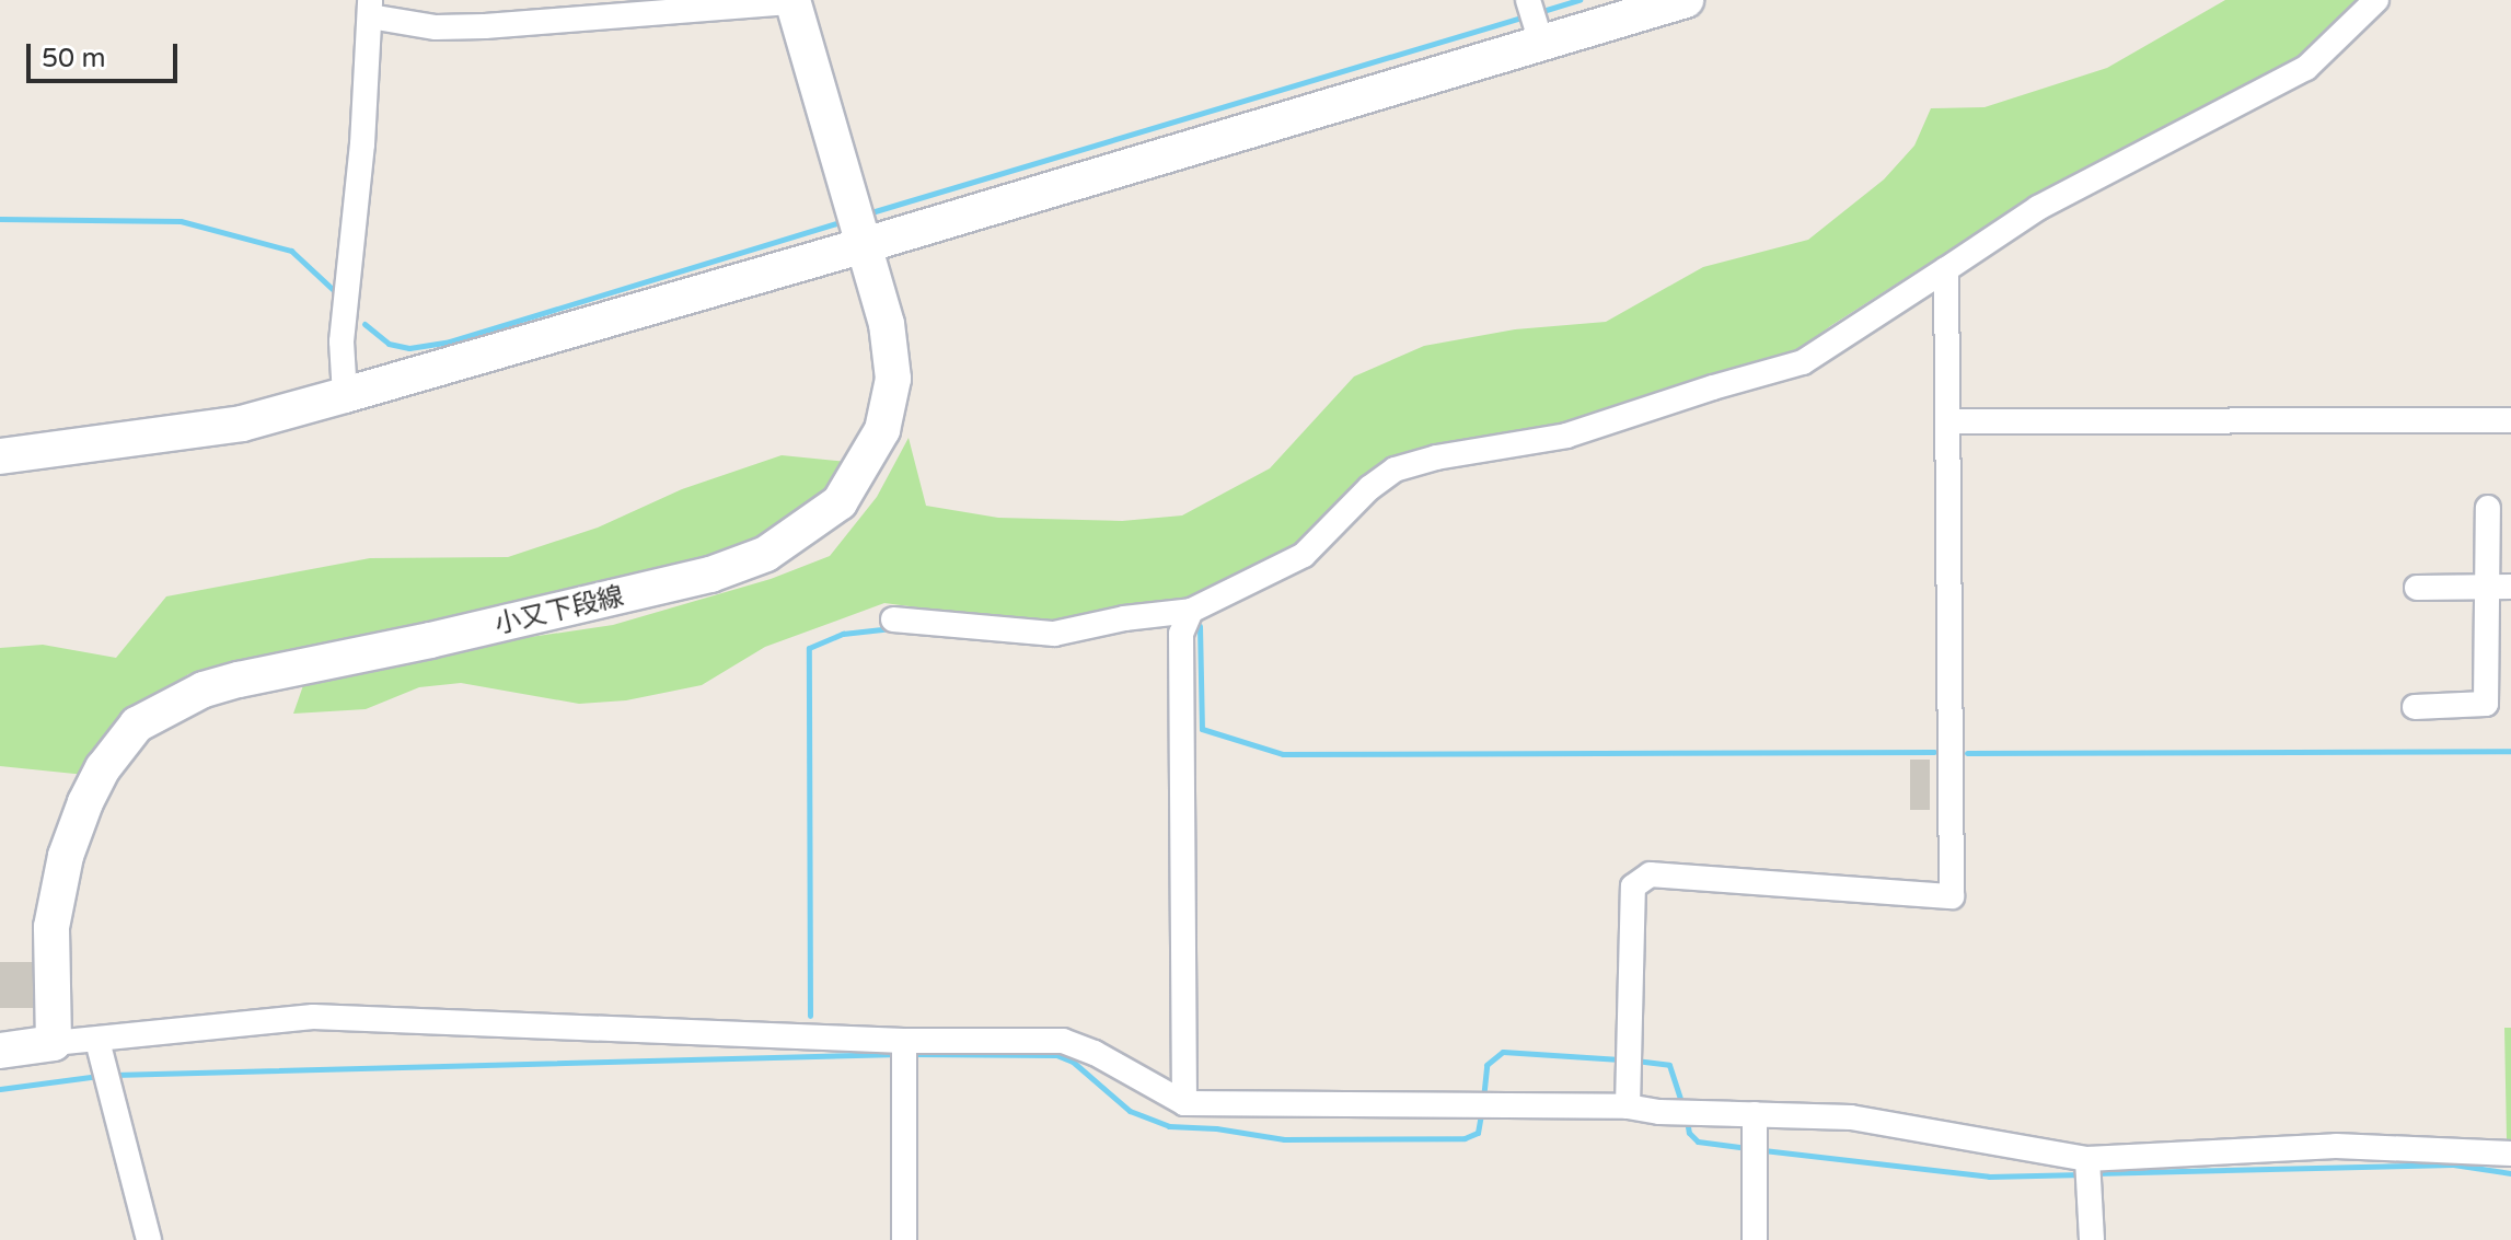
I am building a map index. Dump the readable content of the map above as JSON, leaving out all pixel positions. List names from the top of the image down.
{
  "streets": {
    "street": ["小又下段線"]
  },
  "scale_bar": "50 m"
}
